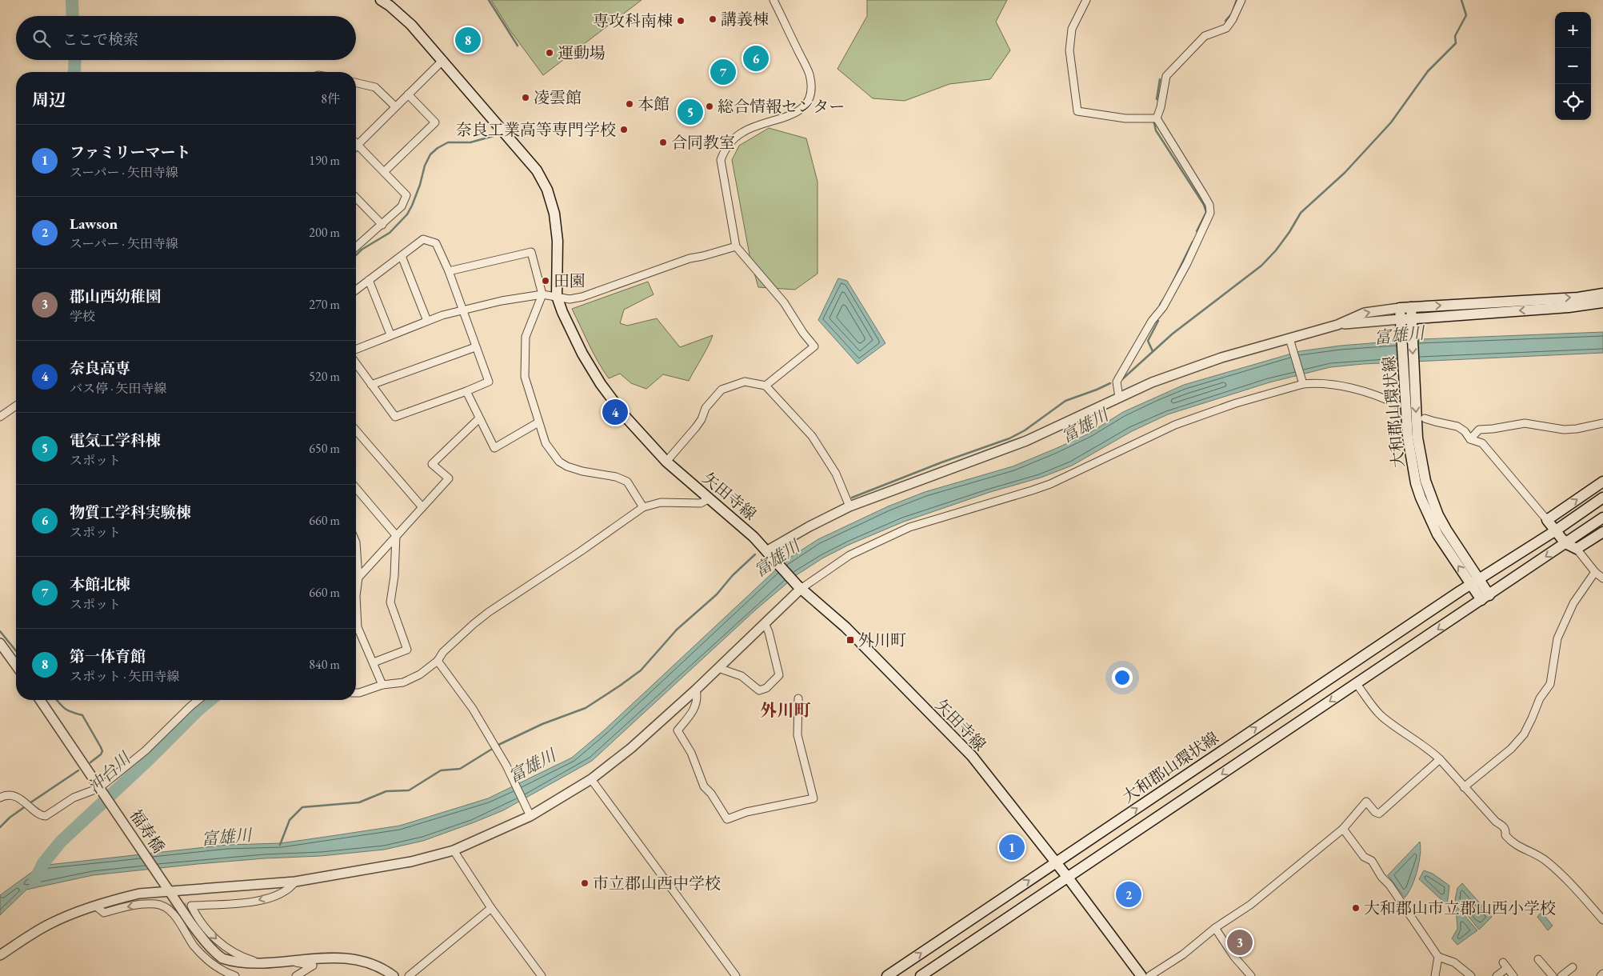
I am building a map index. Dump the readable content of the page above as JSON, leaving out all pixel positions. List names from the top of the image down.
{
  "streets": {
    "main road": ["大和郡山環状線", "矢田寺線"],
    "street": ["福寿橋"]
  },
  "crossings": [
    ["大和郡山環状線", "矢田寺線"]
  ],
  "districts": ["外川町"],
  "water": ["富雄川", "沖台川"],
  "places": {
    "other": [
      "講義棟",
      "専攻科南棟",
      "運動場",
      "凌雲館",
      "本館",
      "総合情報センター",
      "奈良工業高等専門学校",
      "合同教室",
      "田園",
      "市立郡山西中学校",
      "大和郡山市立郡山西小学校"
    ],
    "transit": ["外川町"]
  },
  "page": {
    "map_buttons": ["+", "−"],
    "search": "ここで検索",
    "pins": [
      "8",
      "6",
      "7",
      "5",
      "4",
      "1",
      "2",
      "3"
    ],
    "heading": ["周辺", "8件"],
    "list": [
      {
        "mark": "1",
        "name": "ファミリーマート",
        "note": "スーパー · 矢田寺線",
        "value": "190 m"
      },
      {
        "mark": "2",
        "name": "Lawson",
        "note": "スーパー · 矢田寺線",
        "value": "200 m"
      },
      {
        "mark": "3",
        "name": "郡山西幼稚園",
        "note": "学校",
        "value": "270 m"
      },
      {
        "mark": "4",
        "name": "奈良高専",
        "note": "バス停 · 矢田寺線",
        "value": "520 m"
      },
      {
        "mark": "5",
        "name": "電気工学科棟",
        "note": "スポット",
        "value": "650 m"
      },
      {
        "mark": "6",
        "name": "物質工学科実験棟",
        "note": "スポット",
        "value": "660 m"
      },
      {
        "mark": "7",
        "name": "本館北棟",
        "note": "スポット",
        "value": "660 m"
      },
      {
        "mark": "8",
        "name": "第一体育館",
        "note": "スポット · 矢田寺線",
        "value": "840 m"
      }
    ]
  }
}
